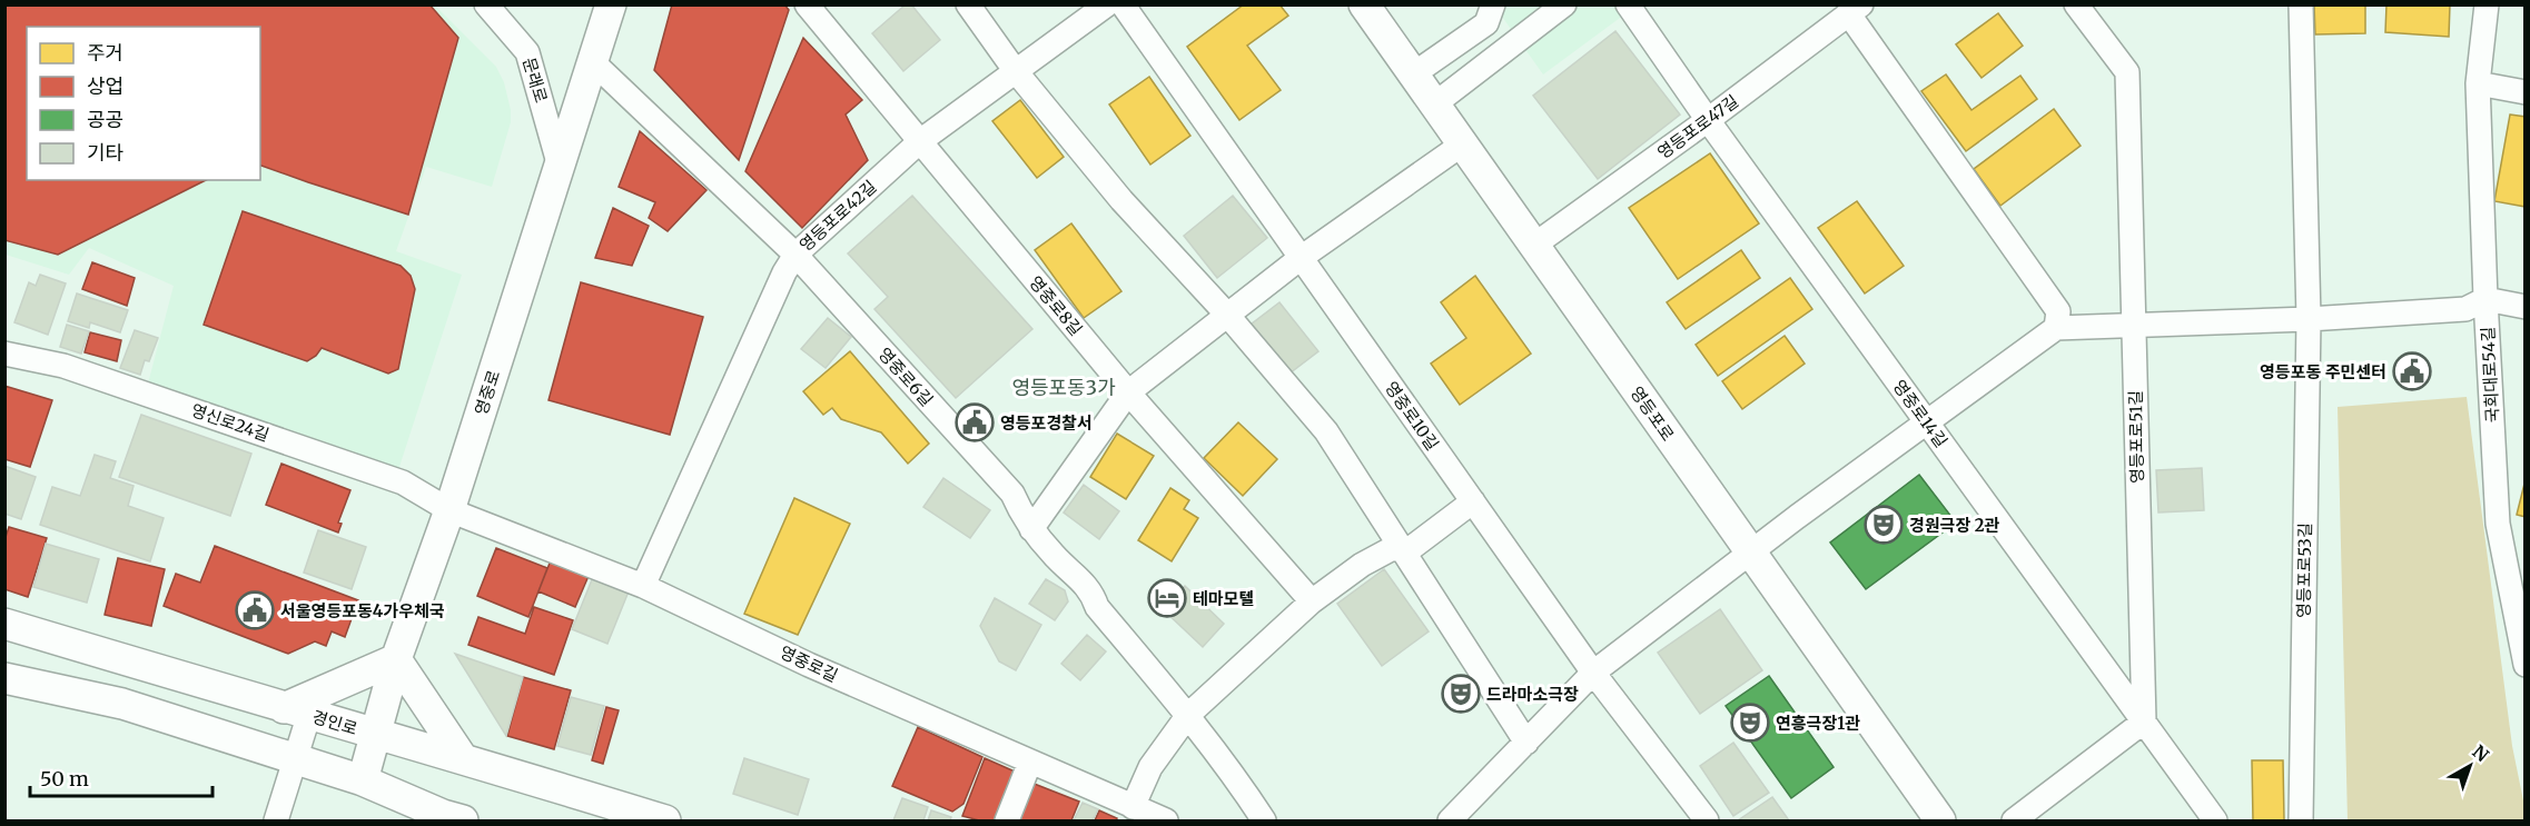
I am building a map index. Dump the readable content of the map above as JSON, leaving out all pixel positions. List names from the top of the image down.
{
  "streets": {
    "main road": ["영중로", "영등포로", "경인로"],
    "street": [
      "문래로",
      "영등포로47길",
      "영등포로42길",
      "영중로8길",
      "국회대로54길",
      "영중로6길",
      "영중로14길",
      "영중로10길",
      "영신로24길",
      "영등포로51길",
      "영등포로53길",
      "영중로길"
    ]
  },
  "crossings": [
    ["문래로", "영중로"],
    ["영등포로47길", "영등포로"],
    ["영등포로47길", "영중로14길"],
    ["영등포로42길", "영중로8길"],
    ["영등포로42길", "영중로6길"],
    ["영등포로42길", "영중로길"],
    ["영중로6길", "영중로"],
    ["영중로", "영신로24길"],
    ["영중로", "영중로길"],
    ["영중로", "경인로"],
    ["영중로14길", "영등포로51길"],
    ["영신로24길", "영중로길"]
  ],
  "districts": ["영등포동3가"],
  "places": {
    "public building": ["영등포동 주민센터", "영등포경찰서", "서울영등포동4가우체국"],
    "theatre": ["경원극장 2관", "드라마소극장", "연흥극장1관"],
    "hotel": ["테마모텔"]
  },
  "legend": [
    "주거",
    "상업",
    "공공",
    "기타"
  ],
  "scale_bar": "50 m",
  "north": "top right"
}
